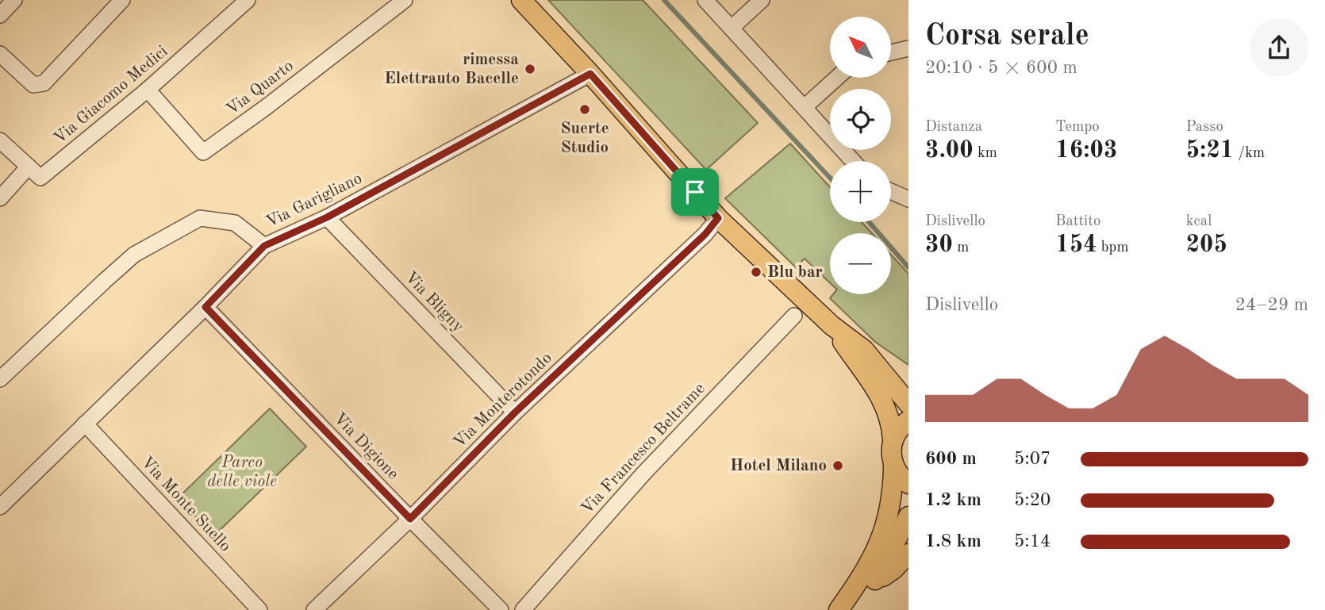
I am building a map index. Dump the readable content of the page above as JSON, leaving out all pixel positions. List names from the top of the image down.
{
  "streets": {
    "street": [
      "Via Quarto",
      "Via Giacomo Medici",
      "Via Garigliano",
      "Via Bligny",
      "Via Monterotondo",
      "Via Digione",
      "Via Francesco Beltrame",
      "Via Monte Suello"
    ]
  },
  "crossings": [
    ["Via Quarto", "Via Giacomo Medici"],
    ["Via Garigliano", "Via Bligny"],
    ["Via Garigliano", "Via Digione"],
    ["Via Garigliano", "Via Monte Suello"],
    ["Via Bligny", "Via Monterotondo"],
    ["Via Monterotondo", "Via Digione"]
  ],
  "parks": ["Parco delle viole"],
  "places": [
    "rimessa Elettrauto Bacelle",
    "Suerte Studio",
    "Blu bar",
    "Hotel Milano"
  ],
  "north": "top left",
  "page": {
    "heading": ["Corsa serale", "20:10 · 5 × 600 m"],
    "map_buttons": ["+", "−"],
    "stats": [
      ["Distanza", "3.00 km"],
      ["Tempo", "16:03"],
      ["Passo", "5:21 /km"],
      ["Dislivello", "30 m"],
      ["Battito", "154 bpm"],
      ["kcal", "205"]
    ],
    "chart": ["Dislivello", "24–29 m"],
    "list": [
      {
        "name": "600 m",
        "note": "5:07"
      },
      {
        "name": "1.2 km",
        "note": "5:20"
      },
      {
        "name": "1.8 km",
        "note": "5:14"
      }
    ]
  }
}
